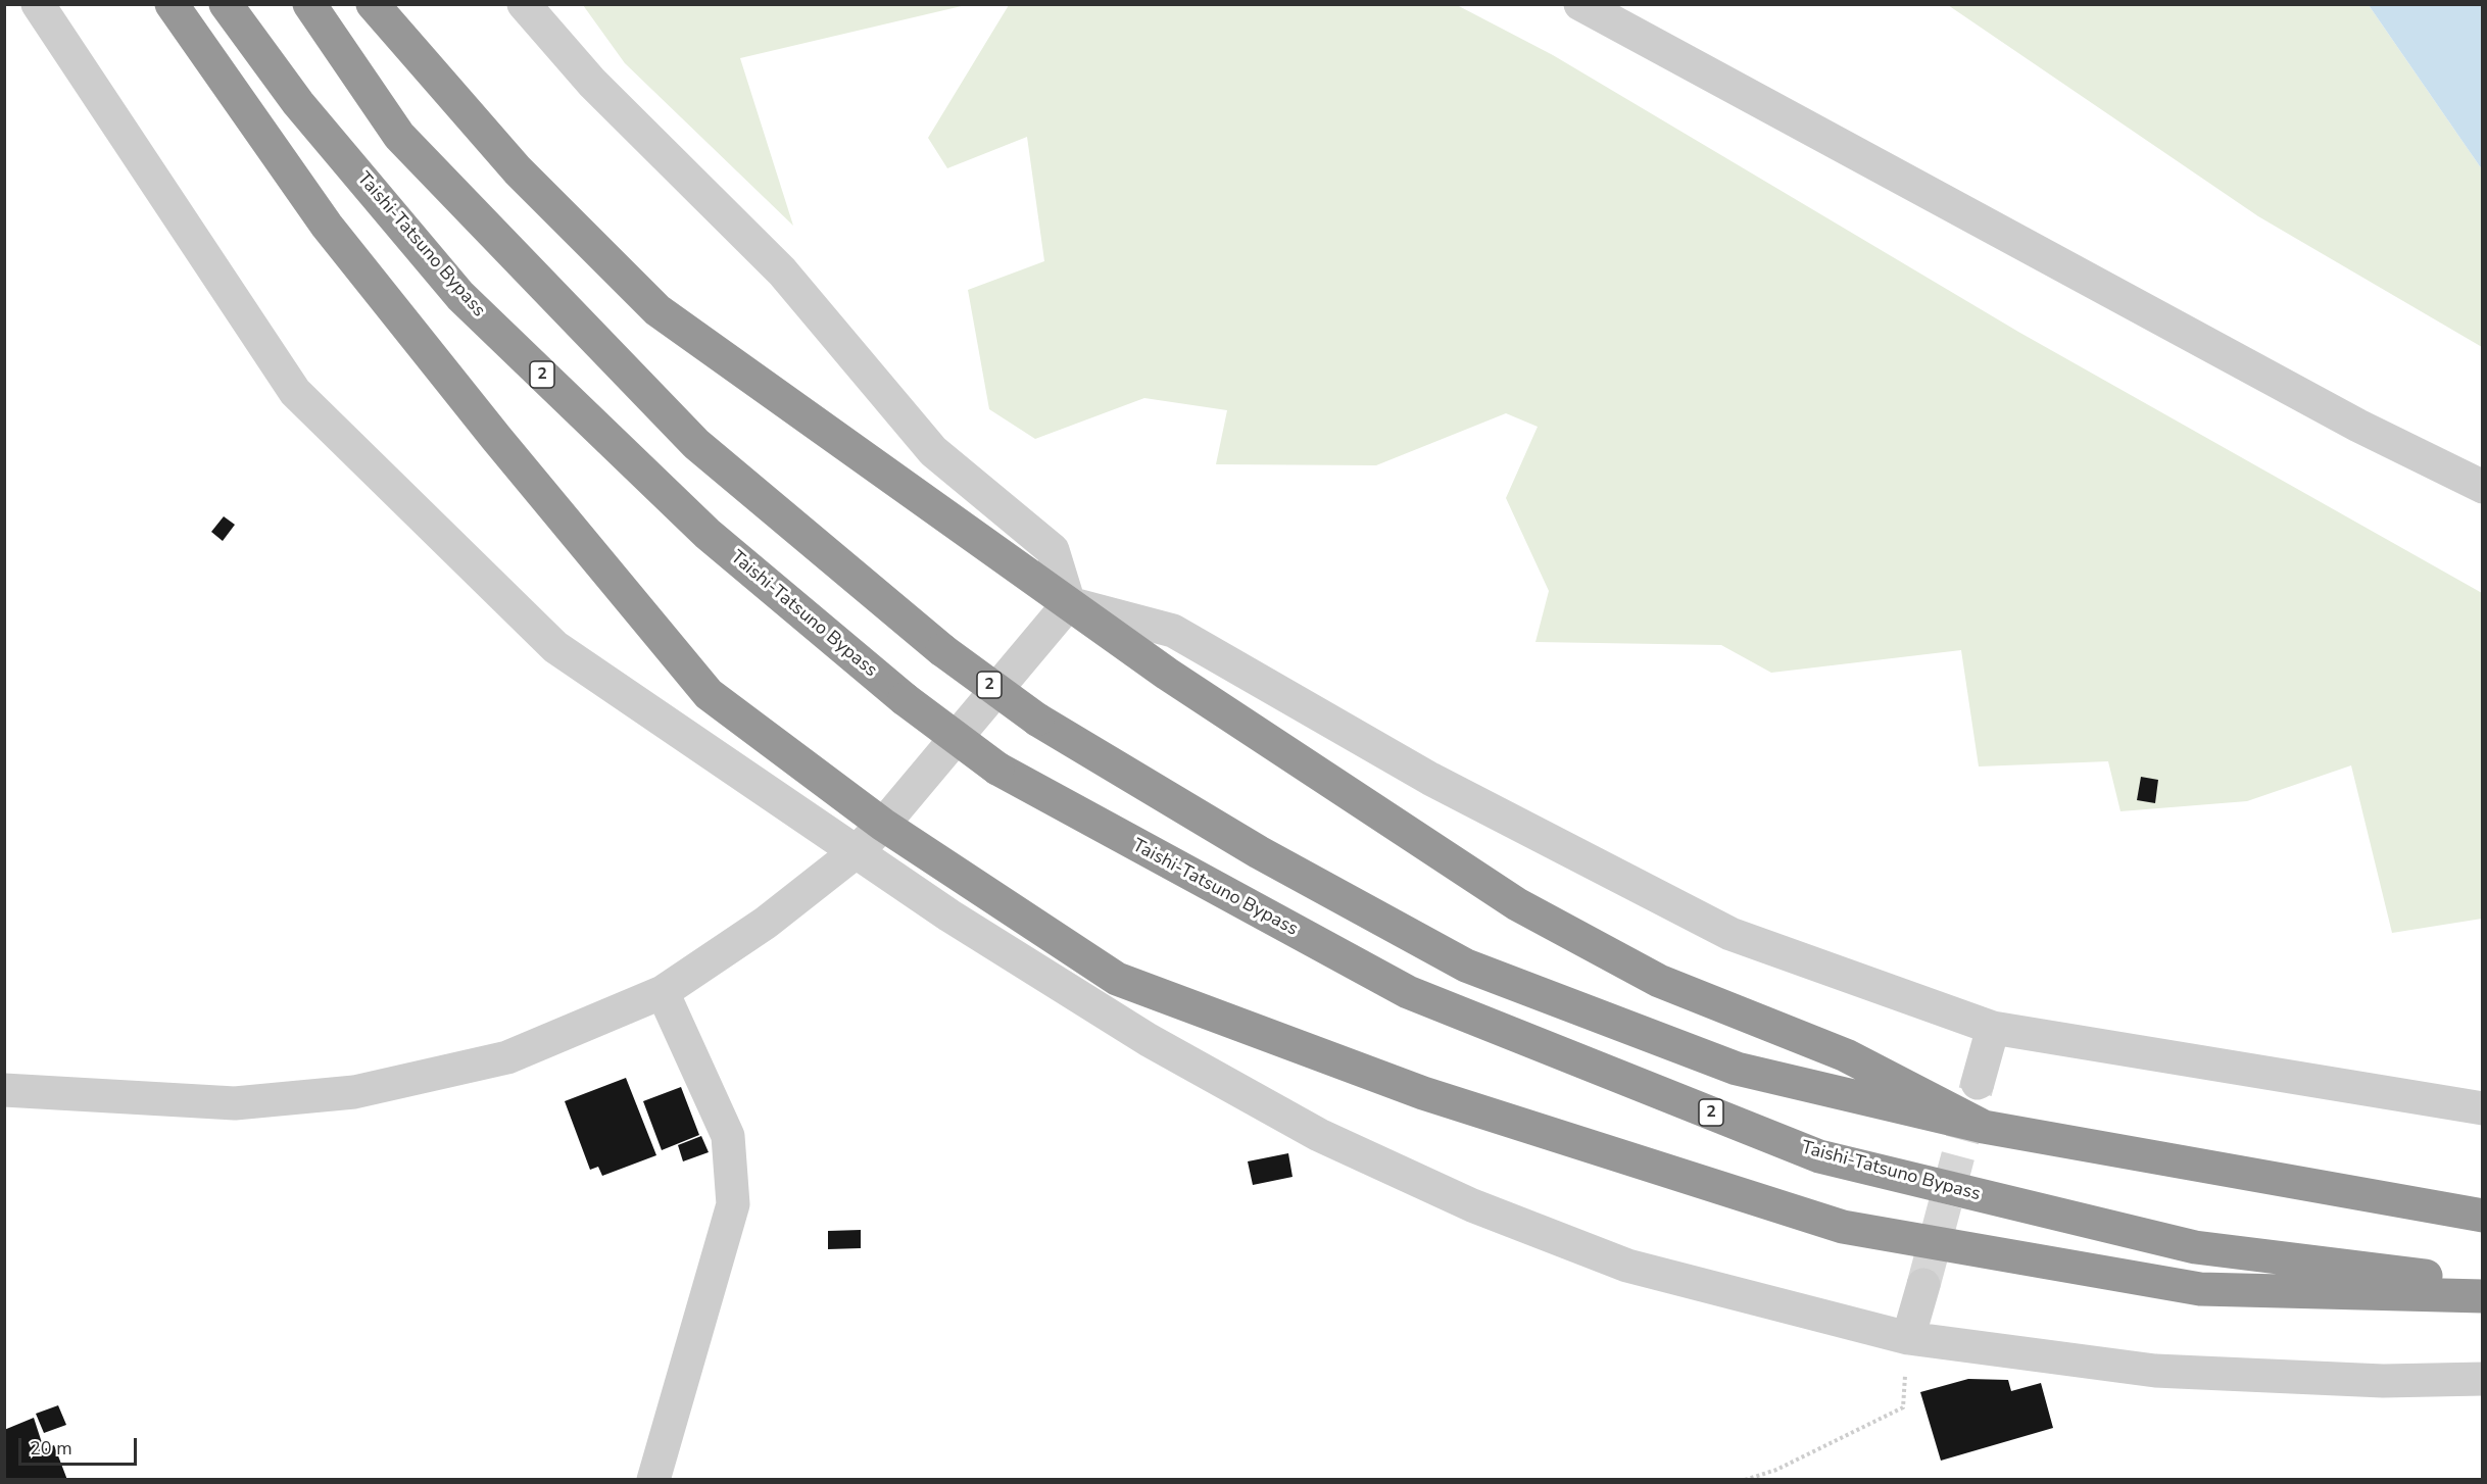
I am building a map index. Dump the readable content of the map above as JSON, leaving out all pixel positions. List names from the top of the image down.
{
  "streets": {
    "highway": ["Taishi-Tatsuno Bypass", "2"]
  },
  "scale_bar": "20 m"
}
